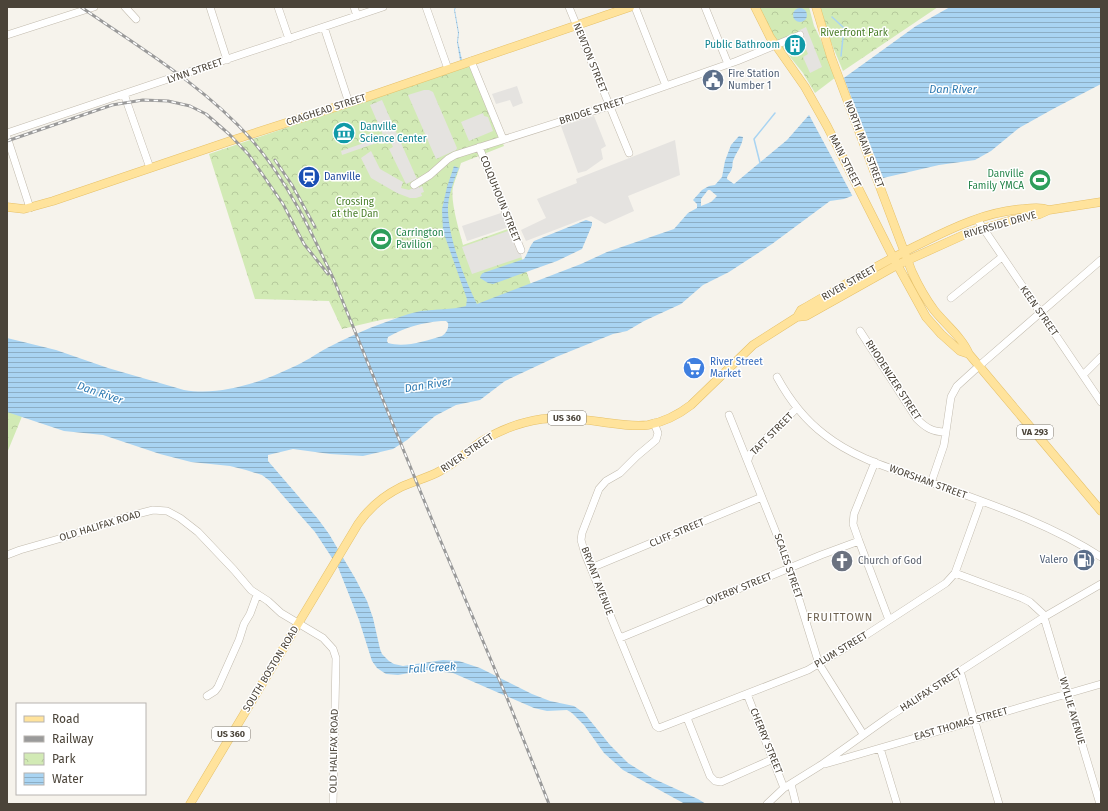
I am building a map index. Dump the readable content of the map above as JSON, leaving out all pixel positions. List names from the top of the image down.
{
  "streets": {
    "main road": [
      "CRAGHEAD STREET",
      "NORTH MAIN STREET",
      "MAIN STREET",
      "RIVERSIDE DRIVE",
      "RIVER STREET",
      "US 360",
      "VA 293",
      "SOUTH BOSTON ROAD"
    ],
    "street": [
      "NEWTON STREET",
      "LYNN STREET",
      "BRIDGE STREET",
      "COLQUHOUN STREET",
      "KEEN STREET",
      "RHODENIZER STREET",
      "TAFT STREET",
      "WORSHAM STREET",
      "OLD HALIFAX ROAD",
      "CLIFF STREET",
      "SCALES STREET",
      "BRYANT AVENUE",
      "OVERBY STREET",
      "PLUM STREET",
      "HALIFAX STREET",
      "WYLLIE AVENUE",
      "EAST THOMAS STREET",
      "CHERRY STREET"
    ]
  },
  "crossings": [
    ["NEWTON STREET", "CRAGHEAD STREET"],
    ["NEWTON STREET", "BRIDGE STREET"],
    ["BRIDGE STREET", "MAIN STREET"],
    ["BRIDGE STREET", "COLQUHOUN STREET"],
    ["BRIDGE STREET", "VA 293"],
    ["NORTH MAIN STREET", "RIVERSIDE DRIVE"],
    ["NORTH MAIN STREET", "RIVER STREET"],
    ["NORTH MAIN STREET", "VA 293"],
    ["MAIN STREET", "RIVER STREET"],
    ["MAIN STREET", "VA 293"],
    ["RIVERSIDE DRIVE", "RIVER STREET"],
    ["RIVERSIDE DRIVE", "KEEN STREET"],
    ["RIVERSIDE DRIVE", "VA 293"],
    ["RIVER STREET", "VA 293"],
    ["RIVER STREET", "BRYANT AVENUE"],
    ["RIVER STREET", "SOUTH BOSTON ROAD"],
    ["TAFT STREET", "WORSHAM STREET"],
    ["TAFT STREET", "SCALES STREET"],
    ["WORSHAM STREET", "PLUM STREET"],
    ["OLD HALIFAX ROAD", "SOUTH BOSTON ROAD"],
    ["CLIFF STREET", "SCALES STREET"],
    ["CLIFF STREET", "BRYANT AVENUE"],
    ["SCALES STREET", "OVERBY STREET"],
    ["SCALES STREET", "PLUM STREET"],
    ["SCALES STREET", "HALIFAX STREET"],
    ["BRYANT AVENUE", "OVERBY STREET"],
    ["BRYANT AVENUE", "PLUM STREET"],
    ["PLUM STREET", "CHERRY STREET"],
    ["HALIFAX STREET", "WYLLIE AVENUE"],
    ["HALIFAX STREET", "EAST THOMAS STREET"],
    ["HALIFAX STREET", "CHERRY STREET"],
    ["WYLLIE AVENUE", "EAST THOMAS STREET"]
  ],
  "districts": ["FRUITTOWN"],
  "water": ["Dan River", "Fall Creek"],
  "parks": ["Riverfront Park", "Crossing at the Dan"],
  "places": {
    "building": ["Public Bathroom"],
    "public building": ["Fire Station Number 1"],
    "museum": ["Danville Science Center"],
    "station": ["Danville"],
    "sports": ["Danville Family YMCA", "Carrington Pavilion"],
    "supermarket": ["River Street Market"],
    "fuel station": ["Valero"],
    "church": ["Church of God"]
  },
  "legend": [
    "Road",
    "Railway",
    "Park",
    "Water"
  ]
}
